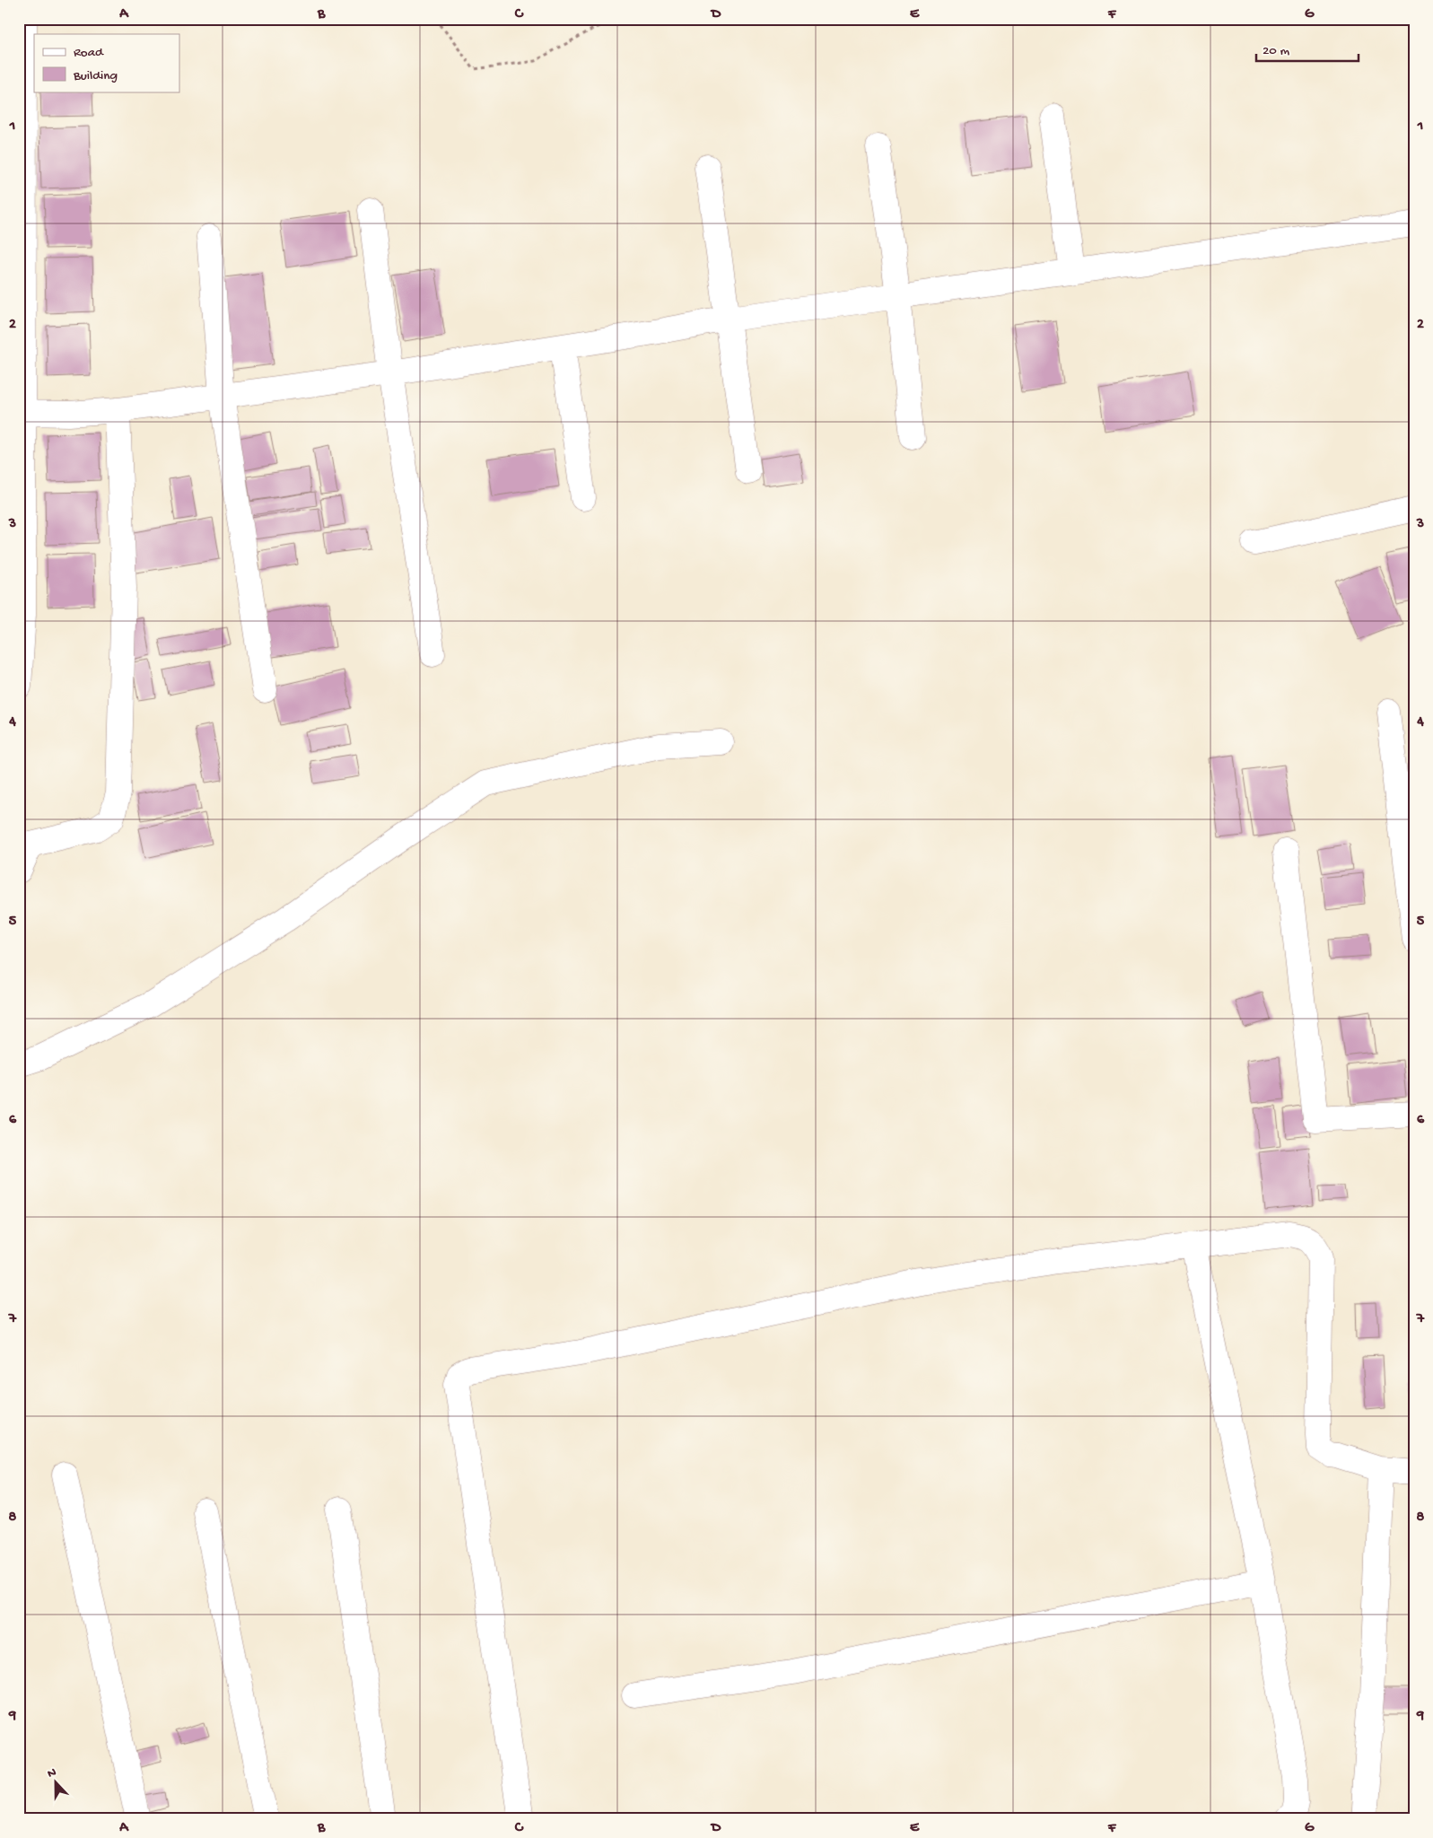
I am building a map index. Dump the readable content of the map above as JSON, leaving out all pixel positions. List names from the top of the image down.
{
  "legend": ["Road", "Building"],
  "scale_bar": "20 m",
  "north": "top",
  "grid": {
    "columns": [
      "A",
      "B",
      "C",
      "D",
      "E",
      "F",
      "G"
    ],
    "rows": [
      "1",
      "2",
      "3",
      "4",
      "5",
      "6",
      "7",
      "8",
      "9"
    ]
  }
}
